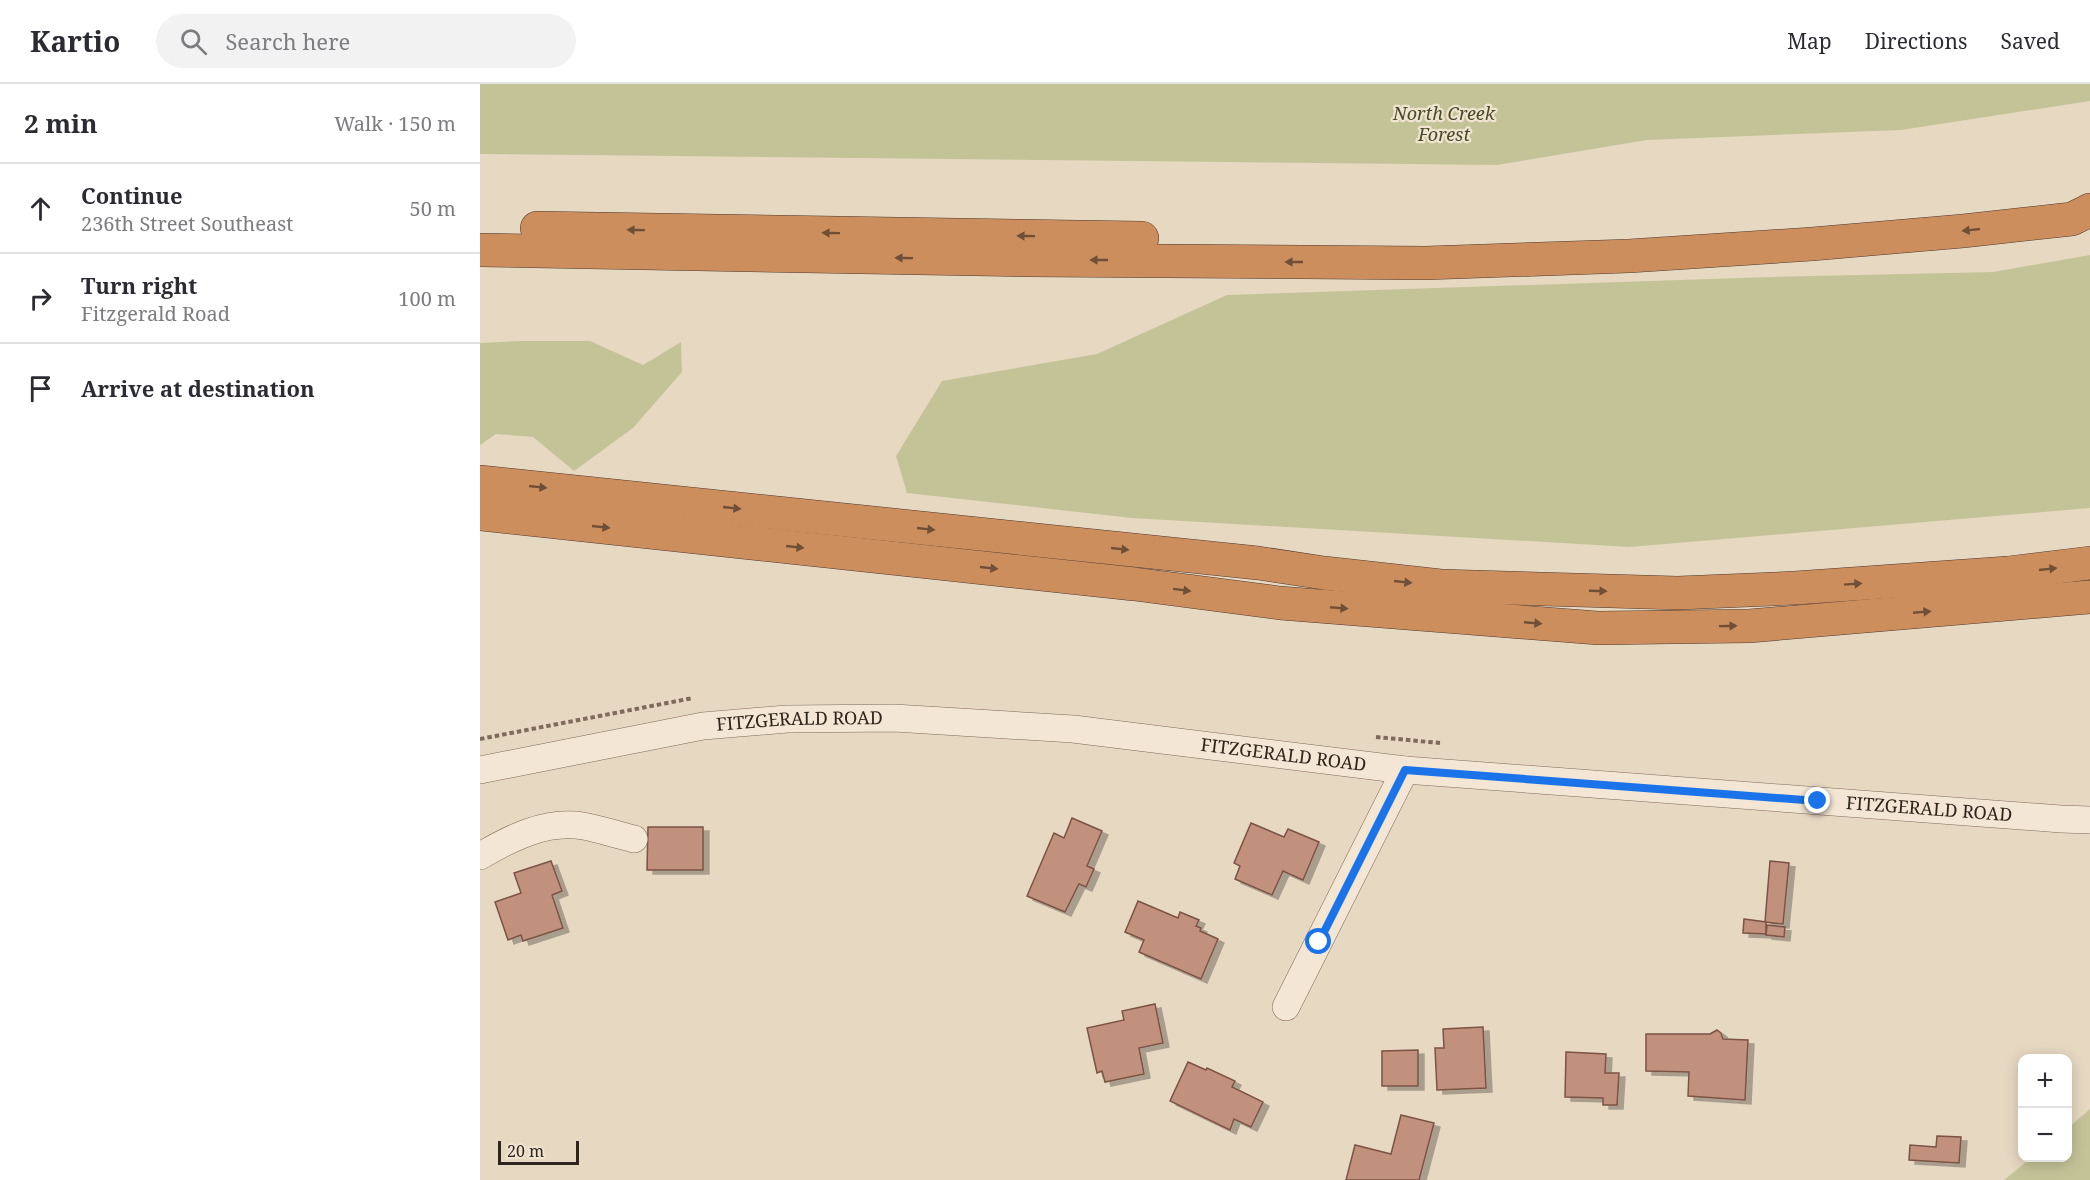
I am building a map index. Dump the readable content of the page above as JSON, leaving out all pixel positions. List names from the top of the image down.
{
  "streets": {
    "street": ["FITZGERALD ROAD"]
  },
  "parks": ["North Creek Forest"],
  "scale_bar": "20 m",
  "page": {
    "header": "Kartio",
    "search": "Search here",
    "nav": ["Map", "Directions", "Saved"],
    "heading": ["2 min", "Walk · 150 m"],
    "list": [
      ["Continue", "236th Street Southeast", "50 m"],
      ["Turn right", "Fitzgerald Road", "100 m"],
      "Arrive at destination"
    ],
    "map_buttons": ["+", "−"],
    "scale": "20 m"
  }
}
